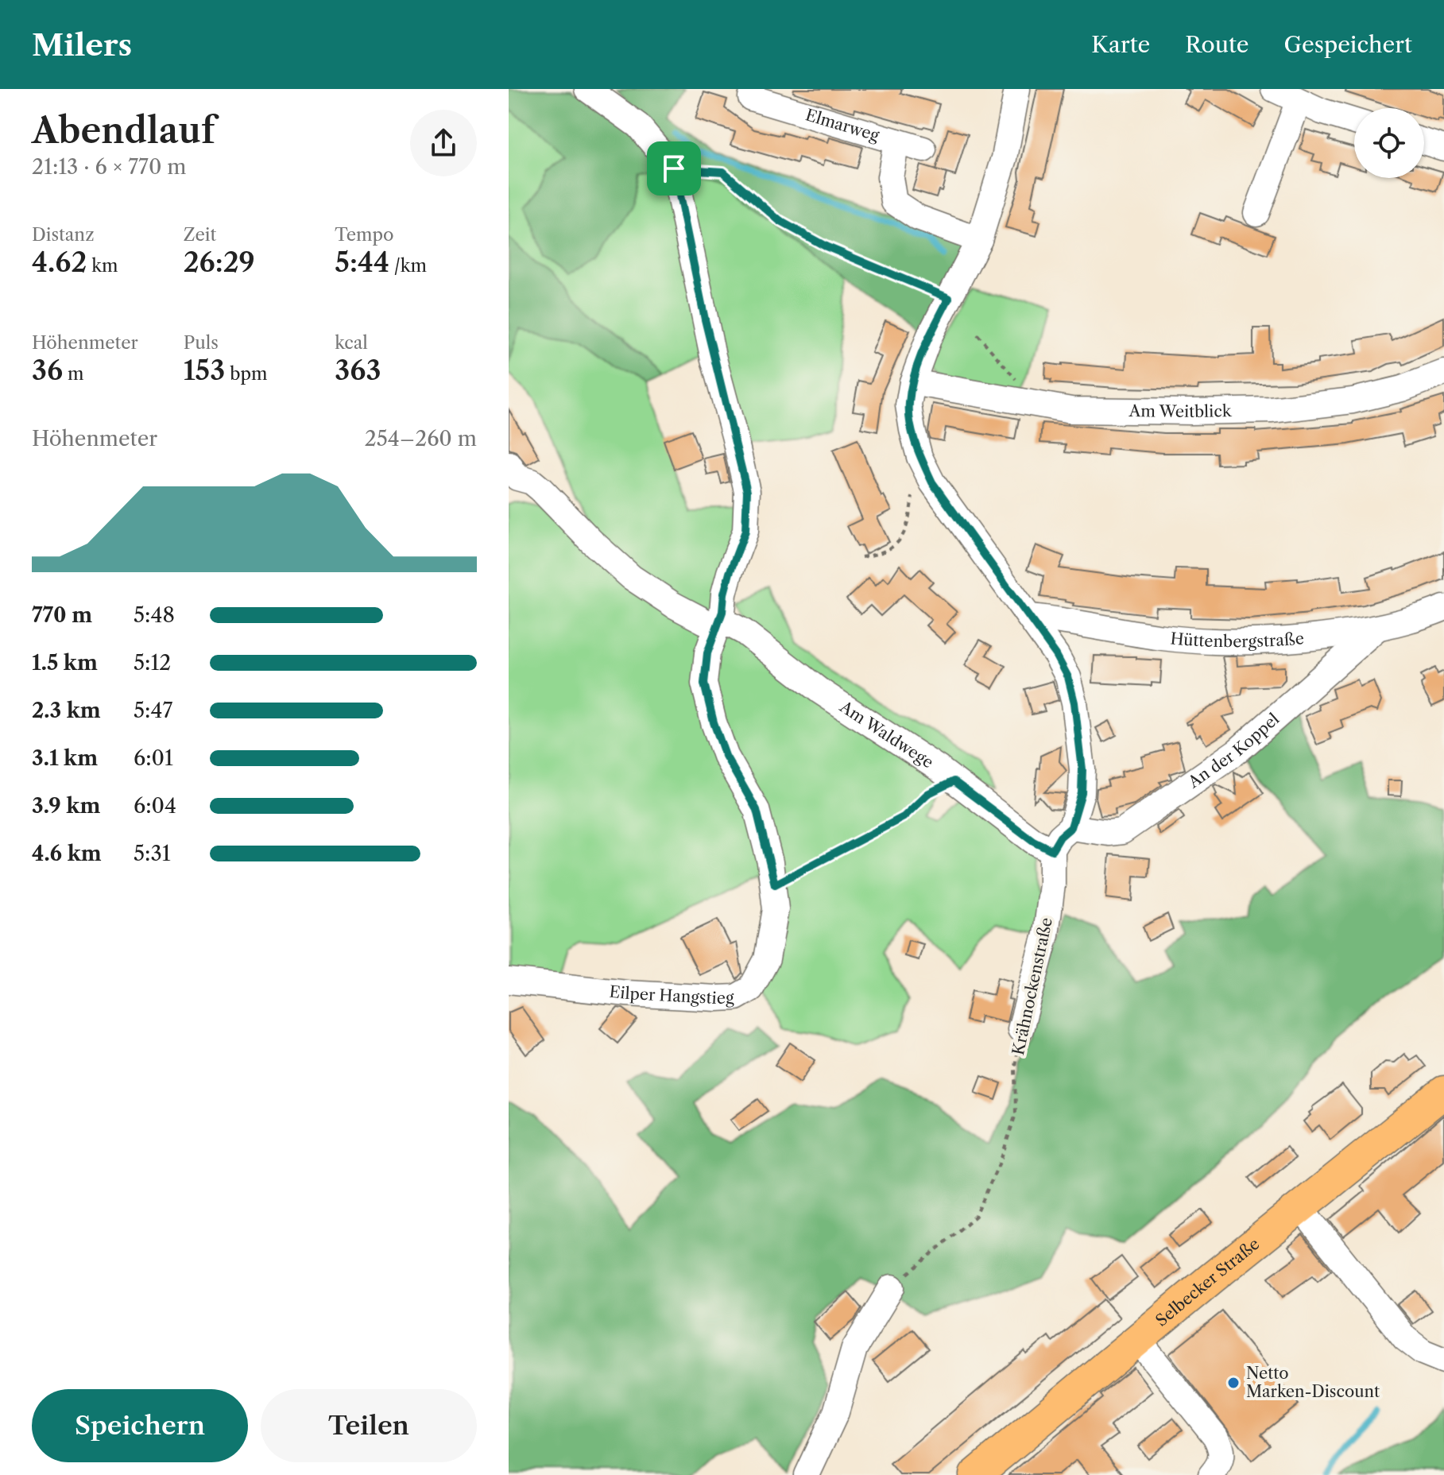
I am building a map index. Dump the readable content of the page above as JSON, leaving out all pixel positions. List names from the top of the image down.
{
  "streets": {
    "main road": ["Selbecker Straße"],
    "street": [
      "Elmarweg",
      "Am Weitblick",
      "Hüttenbergstraße",
      "Am Waldwege",
      "An der Koppel",
      "Krähnockenstraße",
      "Eilper Hangstieg"
    ]
  },
  "crossings": [
    ["Hüttenbergstraße", "An der Koppel"],
    ["Am Waldwege", "Krähnockenstraße"],
    ["Am Waldwege", "Eilper Hangstieg"]
  ],
  "places": ["Netto Marken-Discount"],
  "page": {
    "header": "Milers",
    "nav": ["Karte", "Route", "Gespeichert"],
    "heading": ["Abendlauf", "21:13 · 6 × 770 m"],
    "stats": [
      ["Distanz", "4.62 km"],
      ["Zeit", "26:29"],
      ["Tempo", "5:44 /km"],
      ["Höhenmeter", "36 m"],
      ["Puls", "153 bpm"],
      ["kcal", "363"]
    ],
    "chart": ["Höhenmeter", "254–260 m"],
    "list": [
      {
        "name": "770 m",
        "note": "5:48"
      },
      {
        "name": "1.5 km",
        "note": "5:12"
      },
      {
        "name": "2.3 km",
        "note": "5:47"
      },
      {
        "name": "3.1 km",
        "note": "6:01"
      },
      {
        "name": "3.9 km",
        "note": "6:04"
      },
      {
        "name": "4.6 km",
        "note": "5:31"
      }
    ],
    "buttons": ["Speichern", "Teilen"]
  }
}
